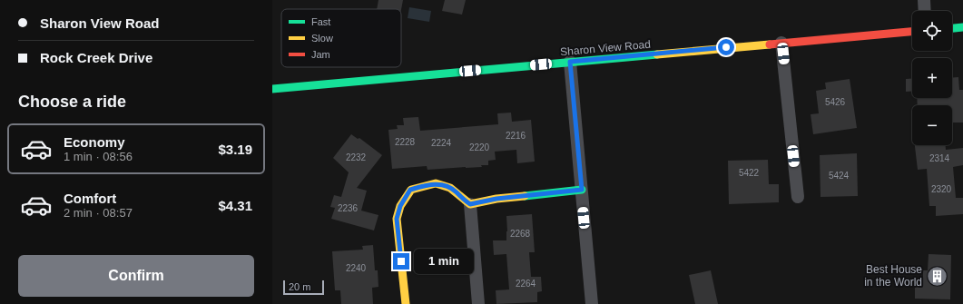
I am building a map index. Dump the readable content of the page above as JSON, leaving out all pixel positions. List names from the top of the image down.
{
  "streets": {
    "street": ["Sharon View Road"]
  },
  "places": {
    "building": ["Best House in the World"]
  },
  "house_numbers": [
    "5426",
    "2216",
    "2228",
    "2224",
    "2220",
    "2232",
    "2314",
    "5422",
    "5424",
    "2320",
    "2236",
    "2268",
    "2240",
    "2264"
  ],
  "legend": ["Fast", "Slow", "Jam"],
  "scale_bar": "20 m",
  "page": {
    "banner": ["Sharon View Road", "Rock Creek Drive"],
    "map_buttons": ["+", "−"],
    "heading": "Choose a ride",
    "list": [
      {
        "name": "Economy",
        "note": "1 min · 08:56",
        "value": "$3.19"
      },
      {
        "name": "Comfort",
        "note": "2 min · 08:57",
        "value": "$4.31"
      }
    ],
    "buttons": "Confirm",
    "bubble": "1 min",
    "scale": "20 m"
  }
}
